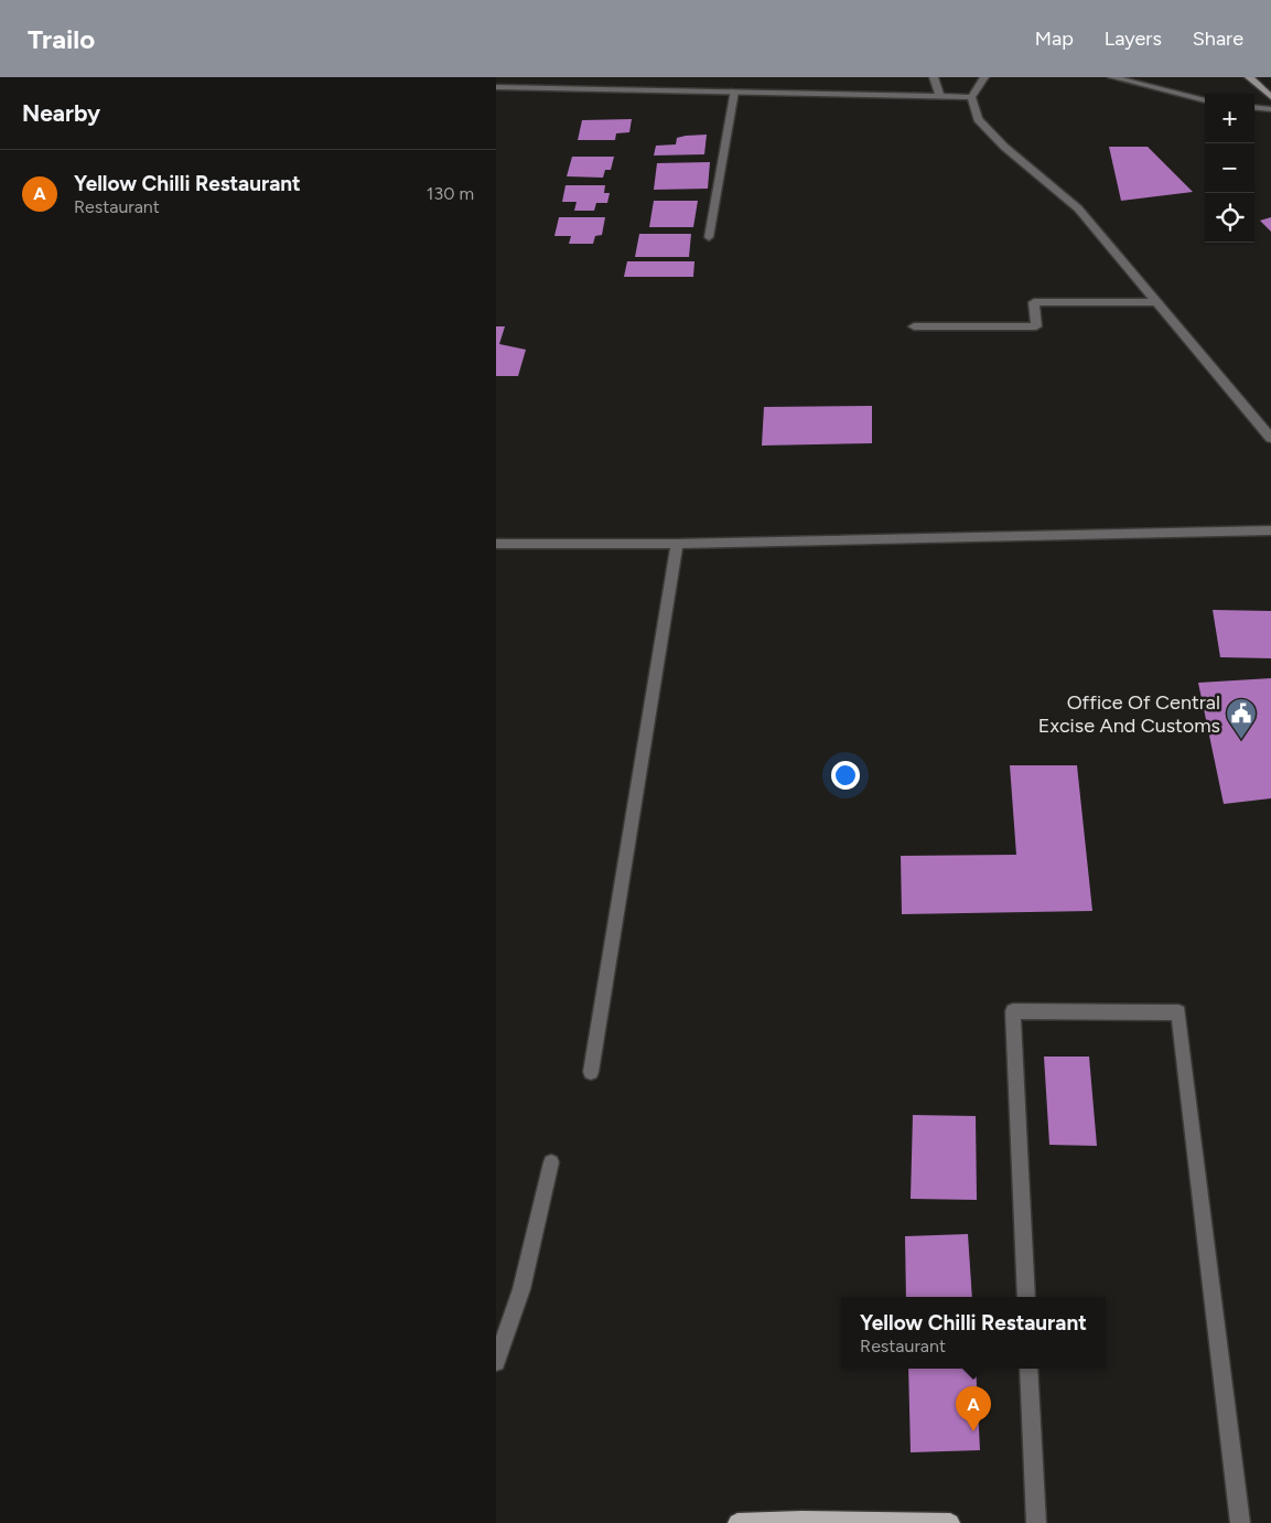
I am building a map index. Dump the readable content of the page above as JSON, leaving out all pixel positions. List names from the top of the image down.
{
  "places": {
    "public building": ["Office Of Central Excise And Customs"]
  },
  "page": {
    "header": "Trailo",
    "nav": ["Map", "Layers", "Share"],
    "heading": "Nearby",
    "map_buttons": ["+", "−"],
    "list": [
      {
        "mark": "A",
        "name": "Yellow Chilli Restaurant",
        "note": "Restaurant",
        "value": "130 m"
      }
    ],
    "popup": ["Yellow Chilli Restaurant", "Restaurant"],
    "pins": "A"
  }
}
